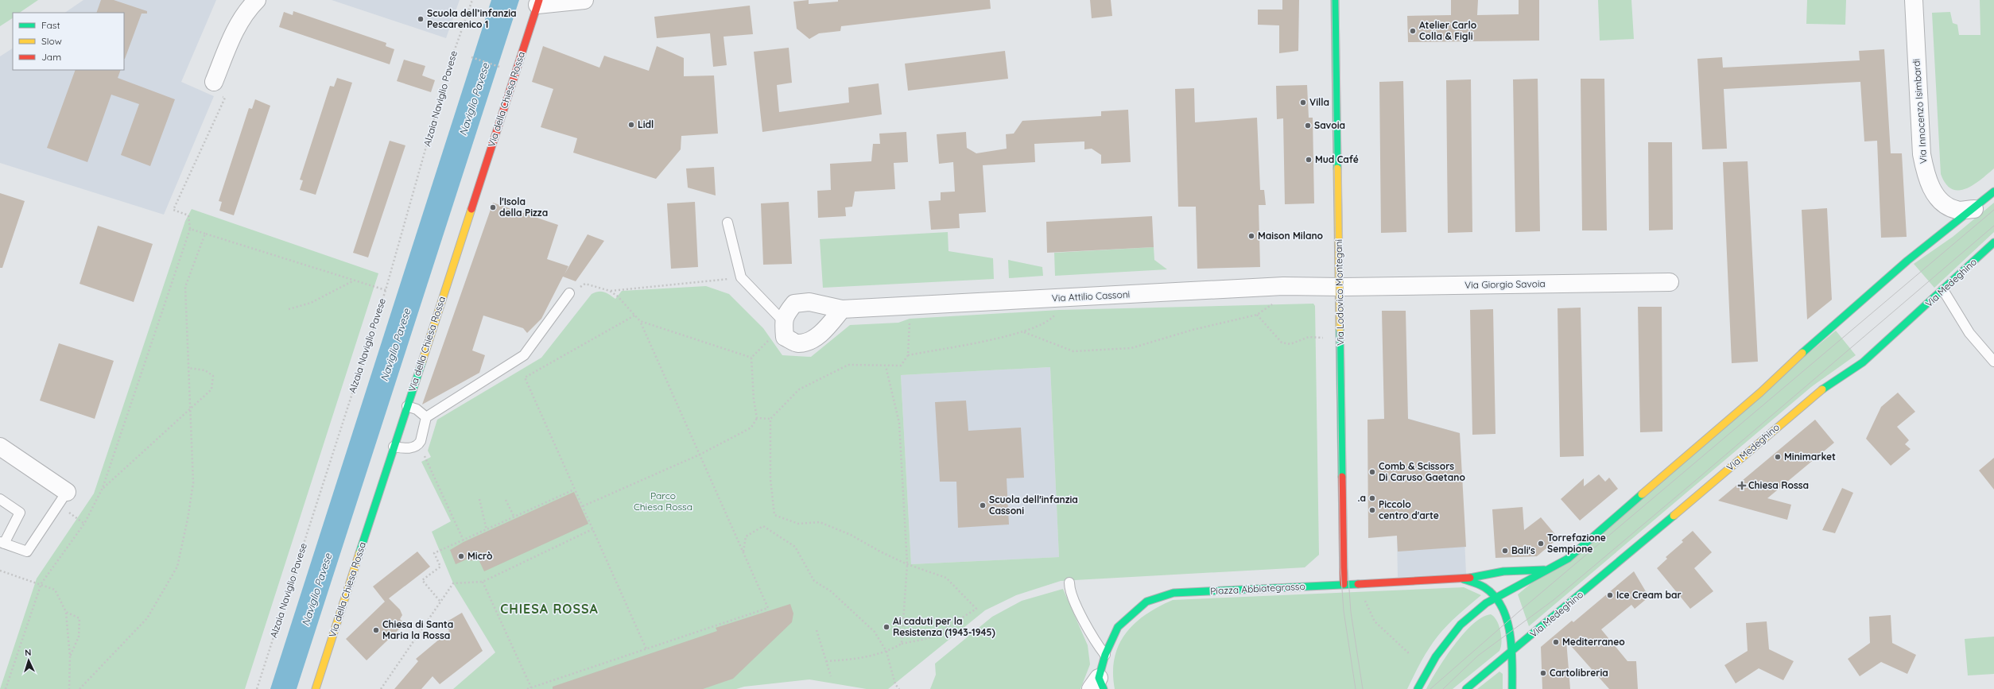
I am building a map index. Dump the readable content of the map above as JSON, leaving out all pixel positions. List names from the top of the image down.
{
  "streets": {
    "main road": [
      "Via della Chiesa Rossa",
      "Via Medeghino",
      "Via Lodovico Montegani",
      "Piazza Abbiategrasso"
    ],
    "street": ["Via Innocenzo Isimbardi", "Via Giorgio Savoia", "Via Attilio Cassoni"],
    "path": ["Alzaia Naviglio Pavese"]
  },
  "crossings": [
    ["Via Medeghino", "Piazza Abbiategrasso"],
    ["Via Giorgio Savoia", "Via Lodovico Montegani"],
    ["Via Giorgio Savoia", "Via Attilio Cassoni"],
    ["Via Lodovico Montegani", "Via Attilio Cassoni"],
    ["Via Lodovico Montegani", "Piazza Abbiategrasso"]
  ],
  "districts": ["CHIESA ROSSA"],
  "water": ["Naviglio Pavese"],
  "parks": ["Parco Chiesa Rossa"],
  "places": {
    "other": [
      "Scuola dell’infanzia Pescarenico 1",
      "Atelier Carlo Colla & Figli",
      "Villa",
      "Lidl",
      "Savoia",
      "Mud Café",
      "l'Isola della Pizza",
      "Maison Milano",
      "Minimarket",
      "Comb & Scissors Di Caruso Gaetano",
      ".a",
      "Scuola dell'infanzia Cassoni",
      "Piccolo centro d'arte",
      "Torrefazione Sempione",
      "Bali's",
      "Micrò",
      "Ice Cream bar",
      "Ai caduti per la Resistenza (1943-1945)",
      "Chiesa di Santa Maria la Rossa",
      "Mediterraneo",
      "Cartolibreria"
    ],
    "health": ["Chiesa Rossa"]
  },
  "legend": ["Fast", "Slow", "Jam"],
  "north": "top"
}
